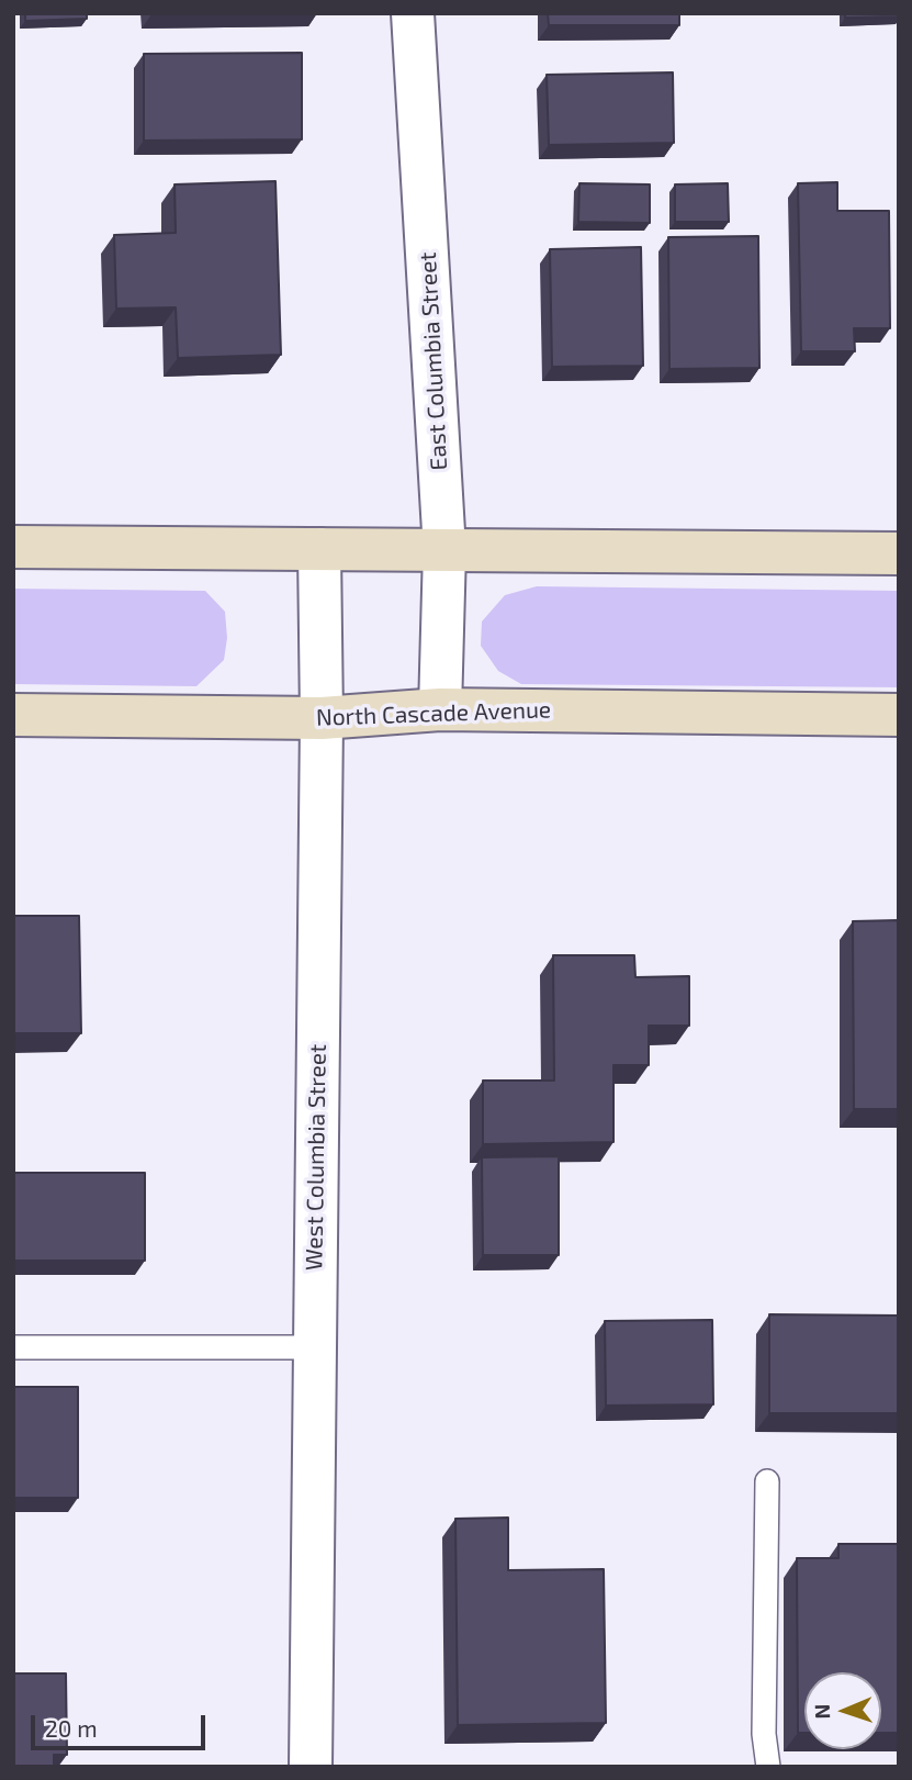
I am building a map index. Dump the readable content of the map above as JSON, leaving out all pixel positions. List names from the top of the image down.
{
  "streets": {
    "main road": ["North Cascade Avenue"],
    "street": ["East Columbia Street", "West Columbia Street"]
  },
  "crossings": [
    ["East Columbia Street", "North Cascade Avenue"],
    ["North Cascade Avenue", "West Columbia Street"]
  ],
  "scale_bar": "20 m",
  "north": "left"
}
